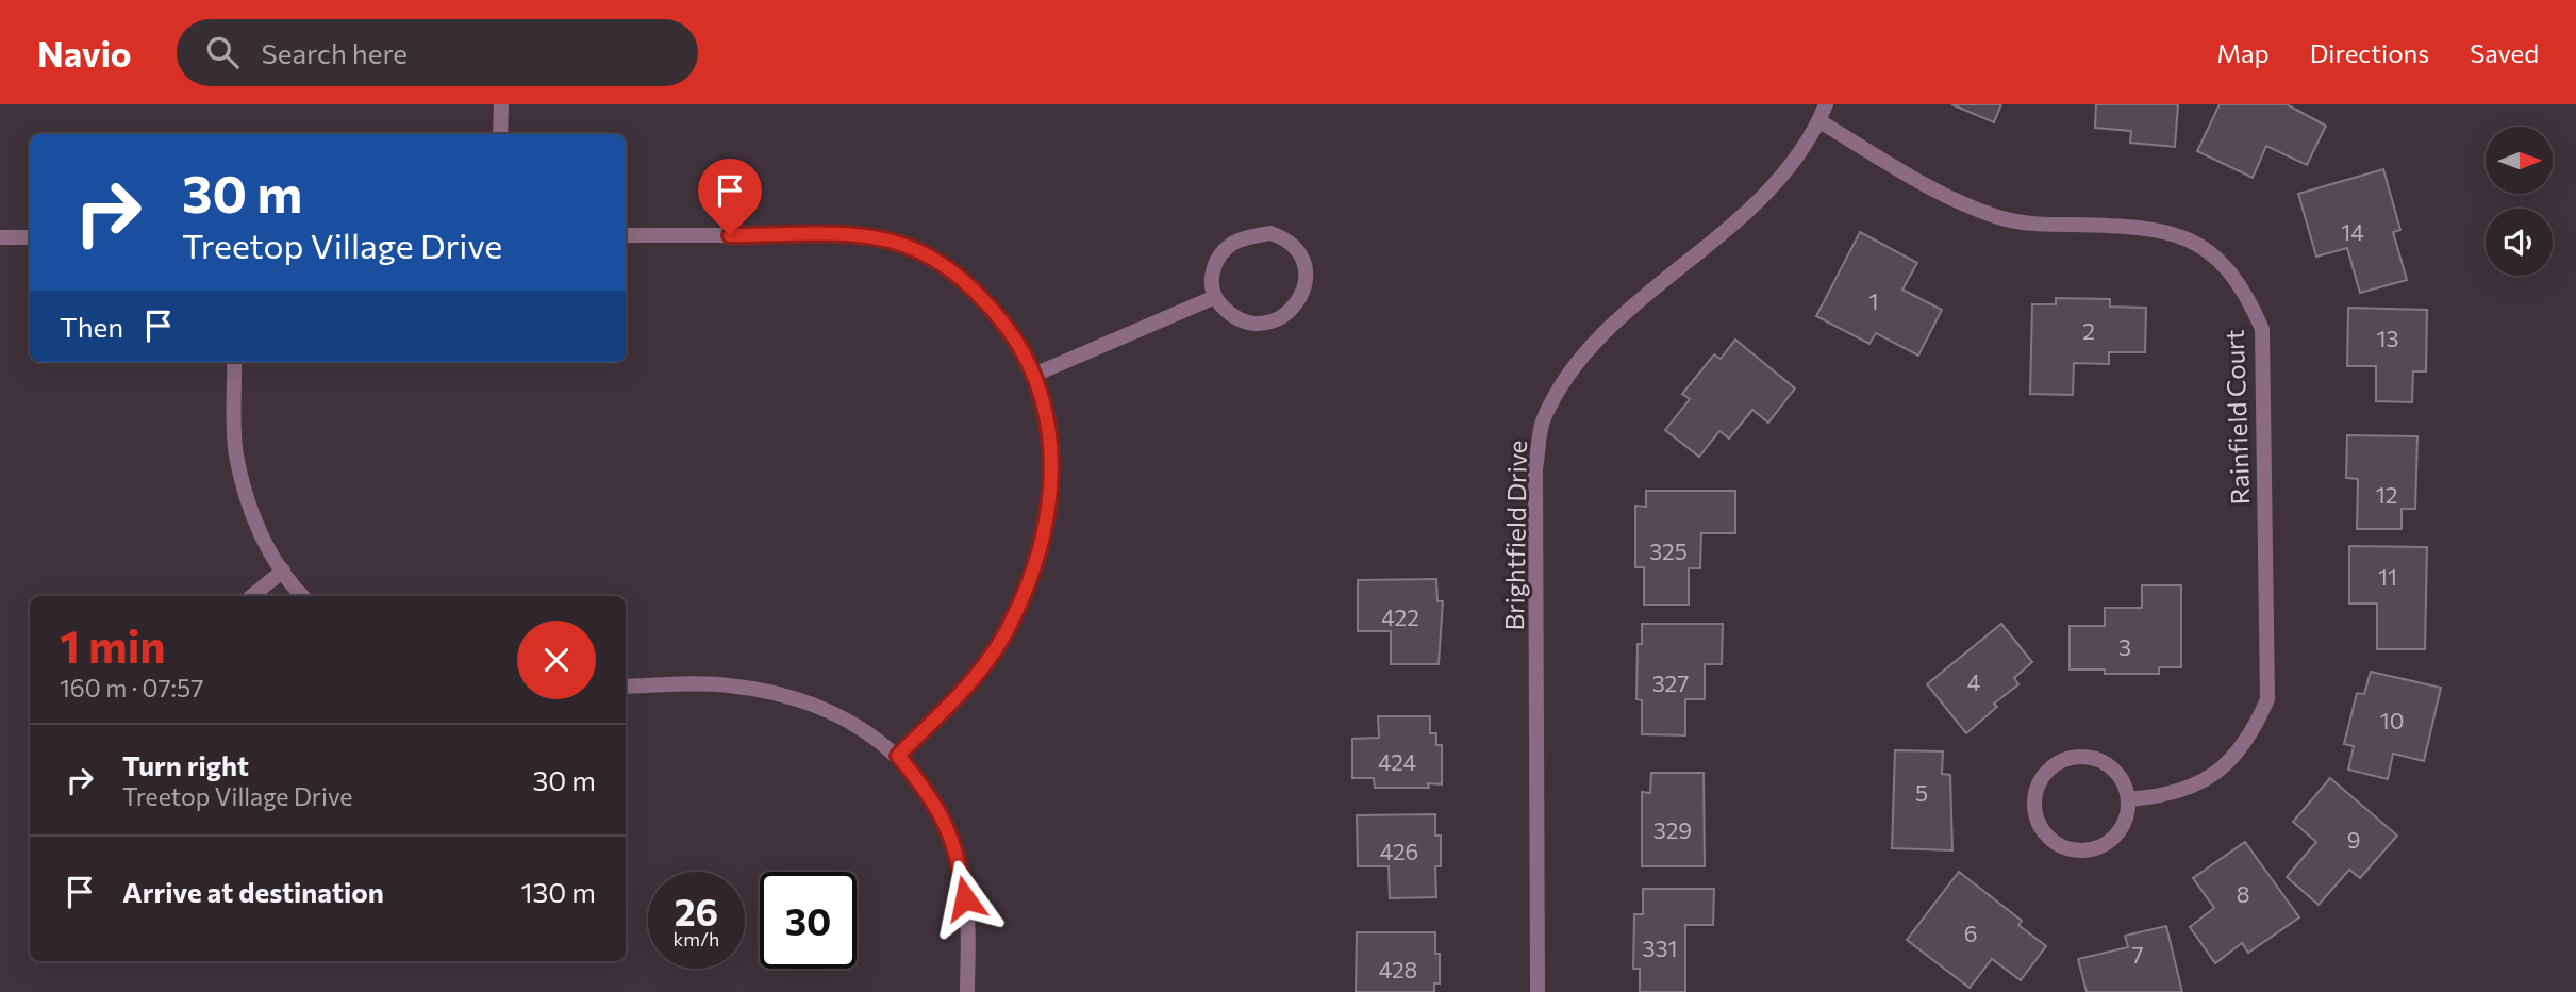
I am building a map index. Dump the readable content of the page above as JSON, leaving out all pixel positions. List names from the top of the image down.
{
  "streets": {
    "street": ["Rainfield Court", "Brightfield Drive"]
  },
  "crossings": [
    ["Rainfield Court", "Brightfield Drive"]
  ],
  "house_numbers": [
    "14",
    "1",
    "2",
    "13",
    "12",
    "325",
    "11",
    "422",
    "3",
    "4",
    "327",
    "10",
    "424",
    "5",
    "329",
    "9",
    "426",
    "8",
    "6",
    "331",
    "7",
    "428"
  ],
  "north": "right",
  "page": {
    "header": "Navio",
    "search": "Search here",
    "nav": ["Map", "Directions", "Saved"],
    "turn": ["30 m", "Treetop Village Drive"],
    "then": "Then",
    "heading": ["1 min", "160 m · 07:57"],
    "list": [
      {
        "name": "Turn right",
        "note": "Treetop Village Drive",
        "value": "30 m"
      },
      {
        "name": "Arrive at destination",
        "value": "130 m"
      }
    ],
    "speed": "26 km/h",
    "limit": "30"
  }
}
